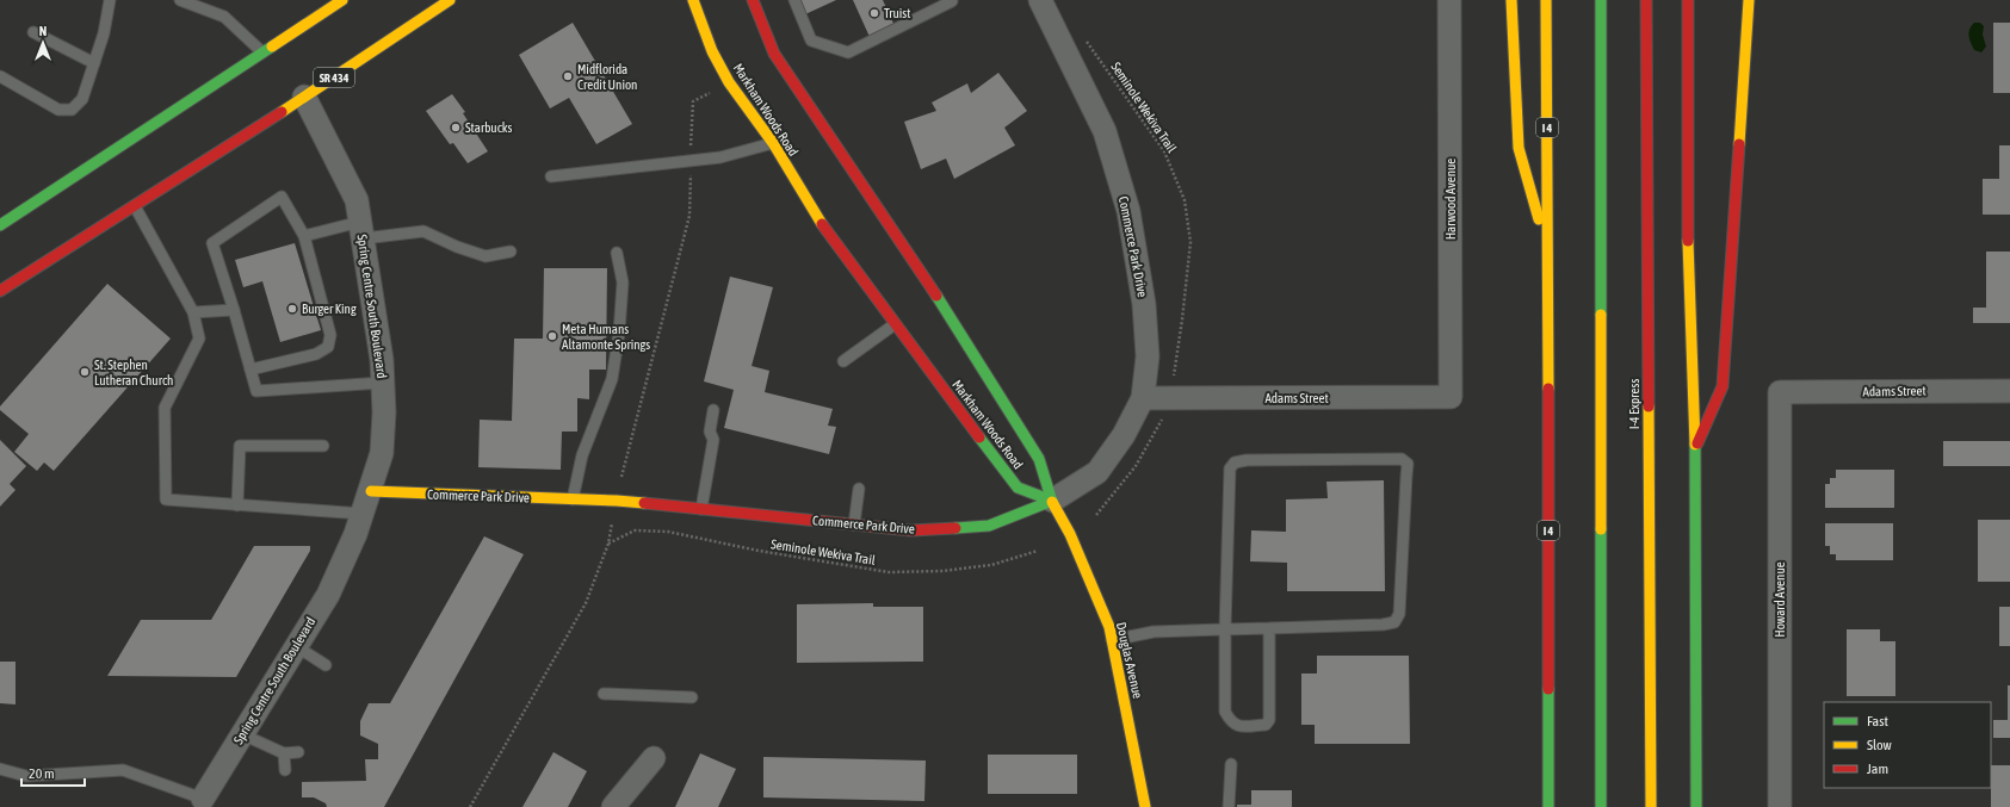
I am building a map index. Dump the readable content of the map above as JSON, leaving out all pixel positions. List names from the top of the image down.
{
  "streets": {
    "main road": [
      "SR 434",
      "Markham Woods Road",
      "I 4",
      "Commerce Park Drive",
      "I-4 Express",
      "Douglas Avenue"
    ],
    "street": [
      "Harwood Avenue",
      "Spring Centre South Boulevard",
      "Adams Street",
      "Howard Avenue"
    ],
    "path": ["Seminole Wekiva Trail"]
  },
  "crossings": [
    ["SR 434", "Spring Centre South Boulevard"],
    ["Markham Woods Road", "Commerce Park Drive"],
    ["Markham Woods Road", "Douglas Avenue"],
    ["Harwood Avenue", "Adams Street"],
    ["Commerce Park Drive", "Spring Centre South Boulevard"],
    ["Commerce Park Drive", "Adams Street"],
    ["Commerce Park Drive", "Douglas Avenue"],
    ["Adams Street", "Howard Avenue"]
  ],
  "places": [
    "Truist",
    "Midflorida Credit Union",
    "Starbucks",
    "Burger King",
    "Meta Humans Altamonte Springs",
    "St. Stephen Lutheran Church"
  ],
  "legend": ["Fast", "Slow", "Jam"],
  "scale_bar": "20 m",
  "north": "top"
}
